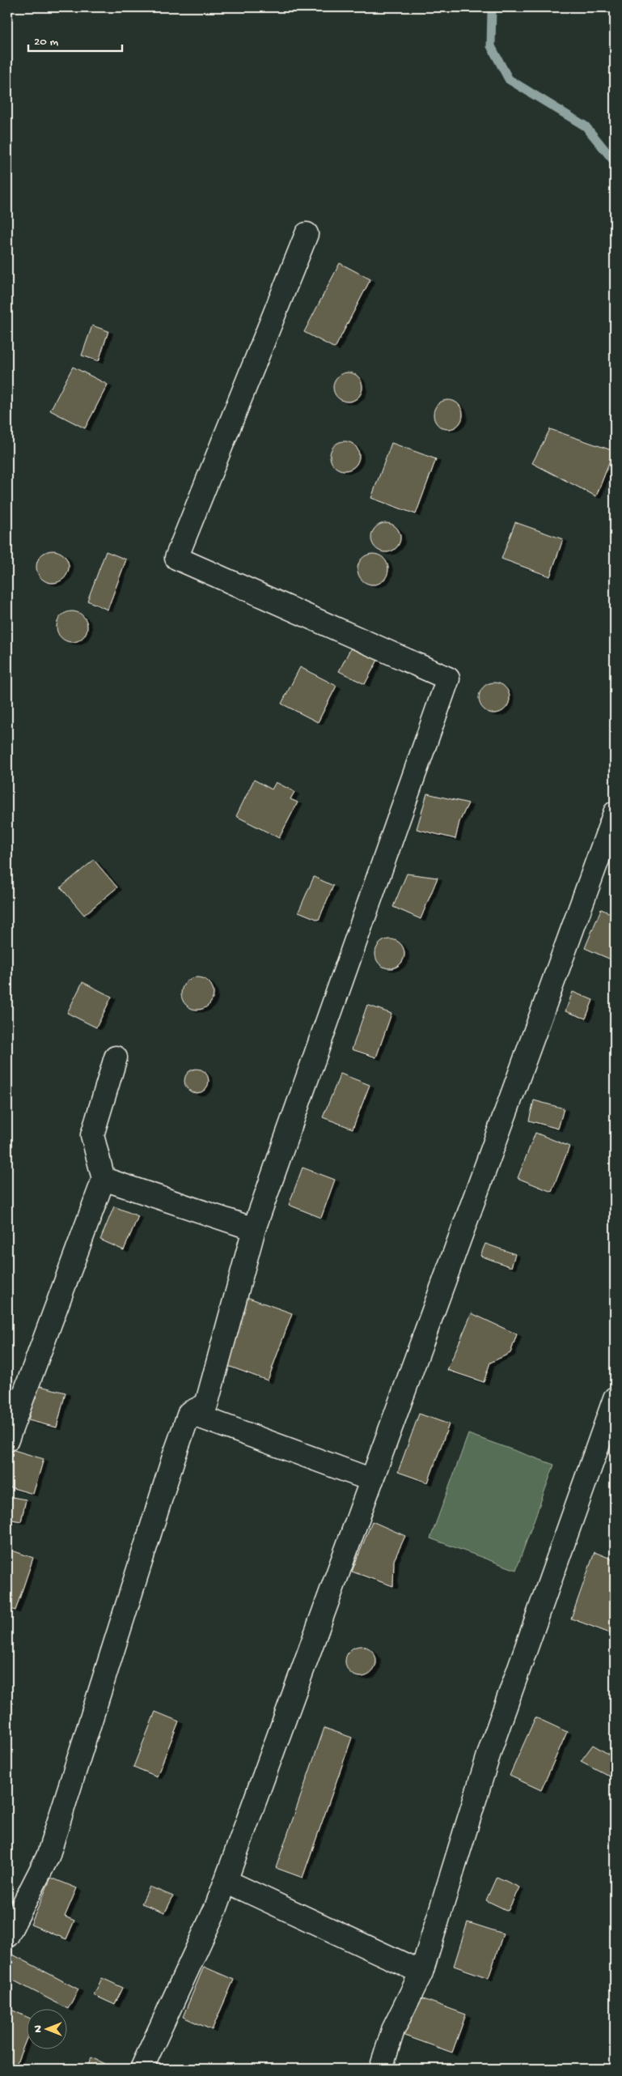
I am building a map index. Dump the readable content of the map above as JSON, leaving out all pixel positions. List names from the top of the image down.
{
  "scale_bar": "20 m",
  "north": "left"
}
